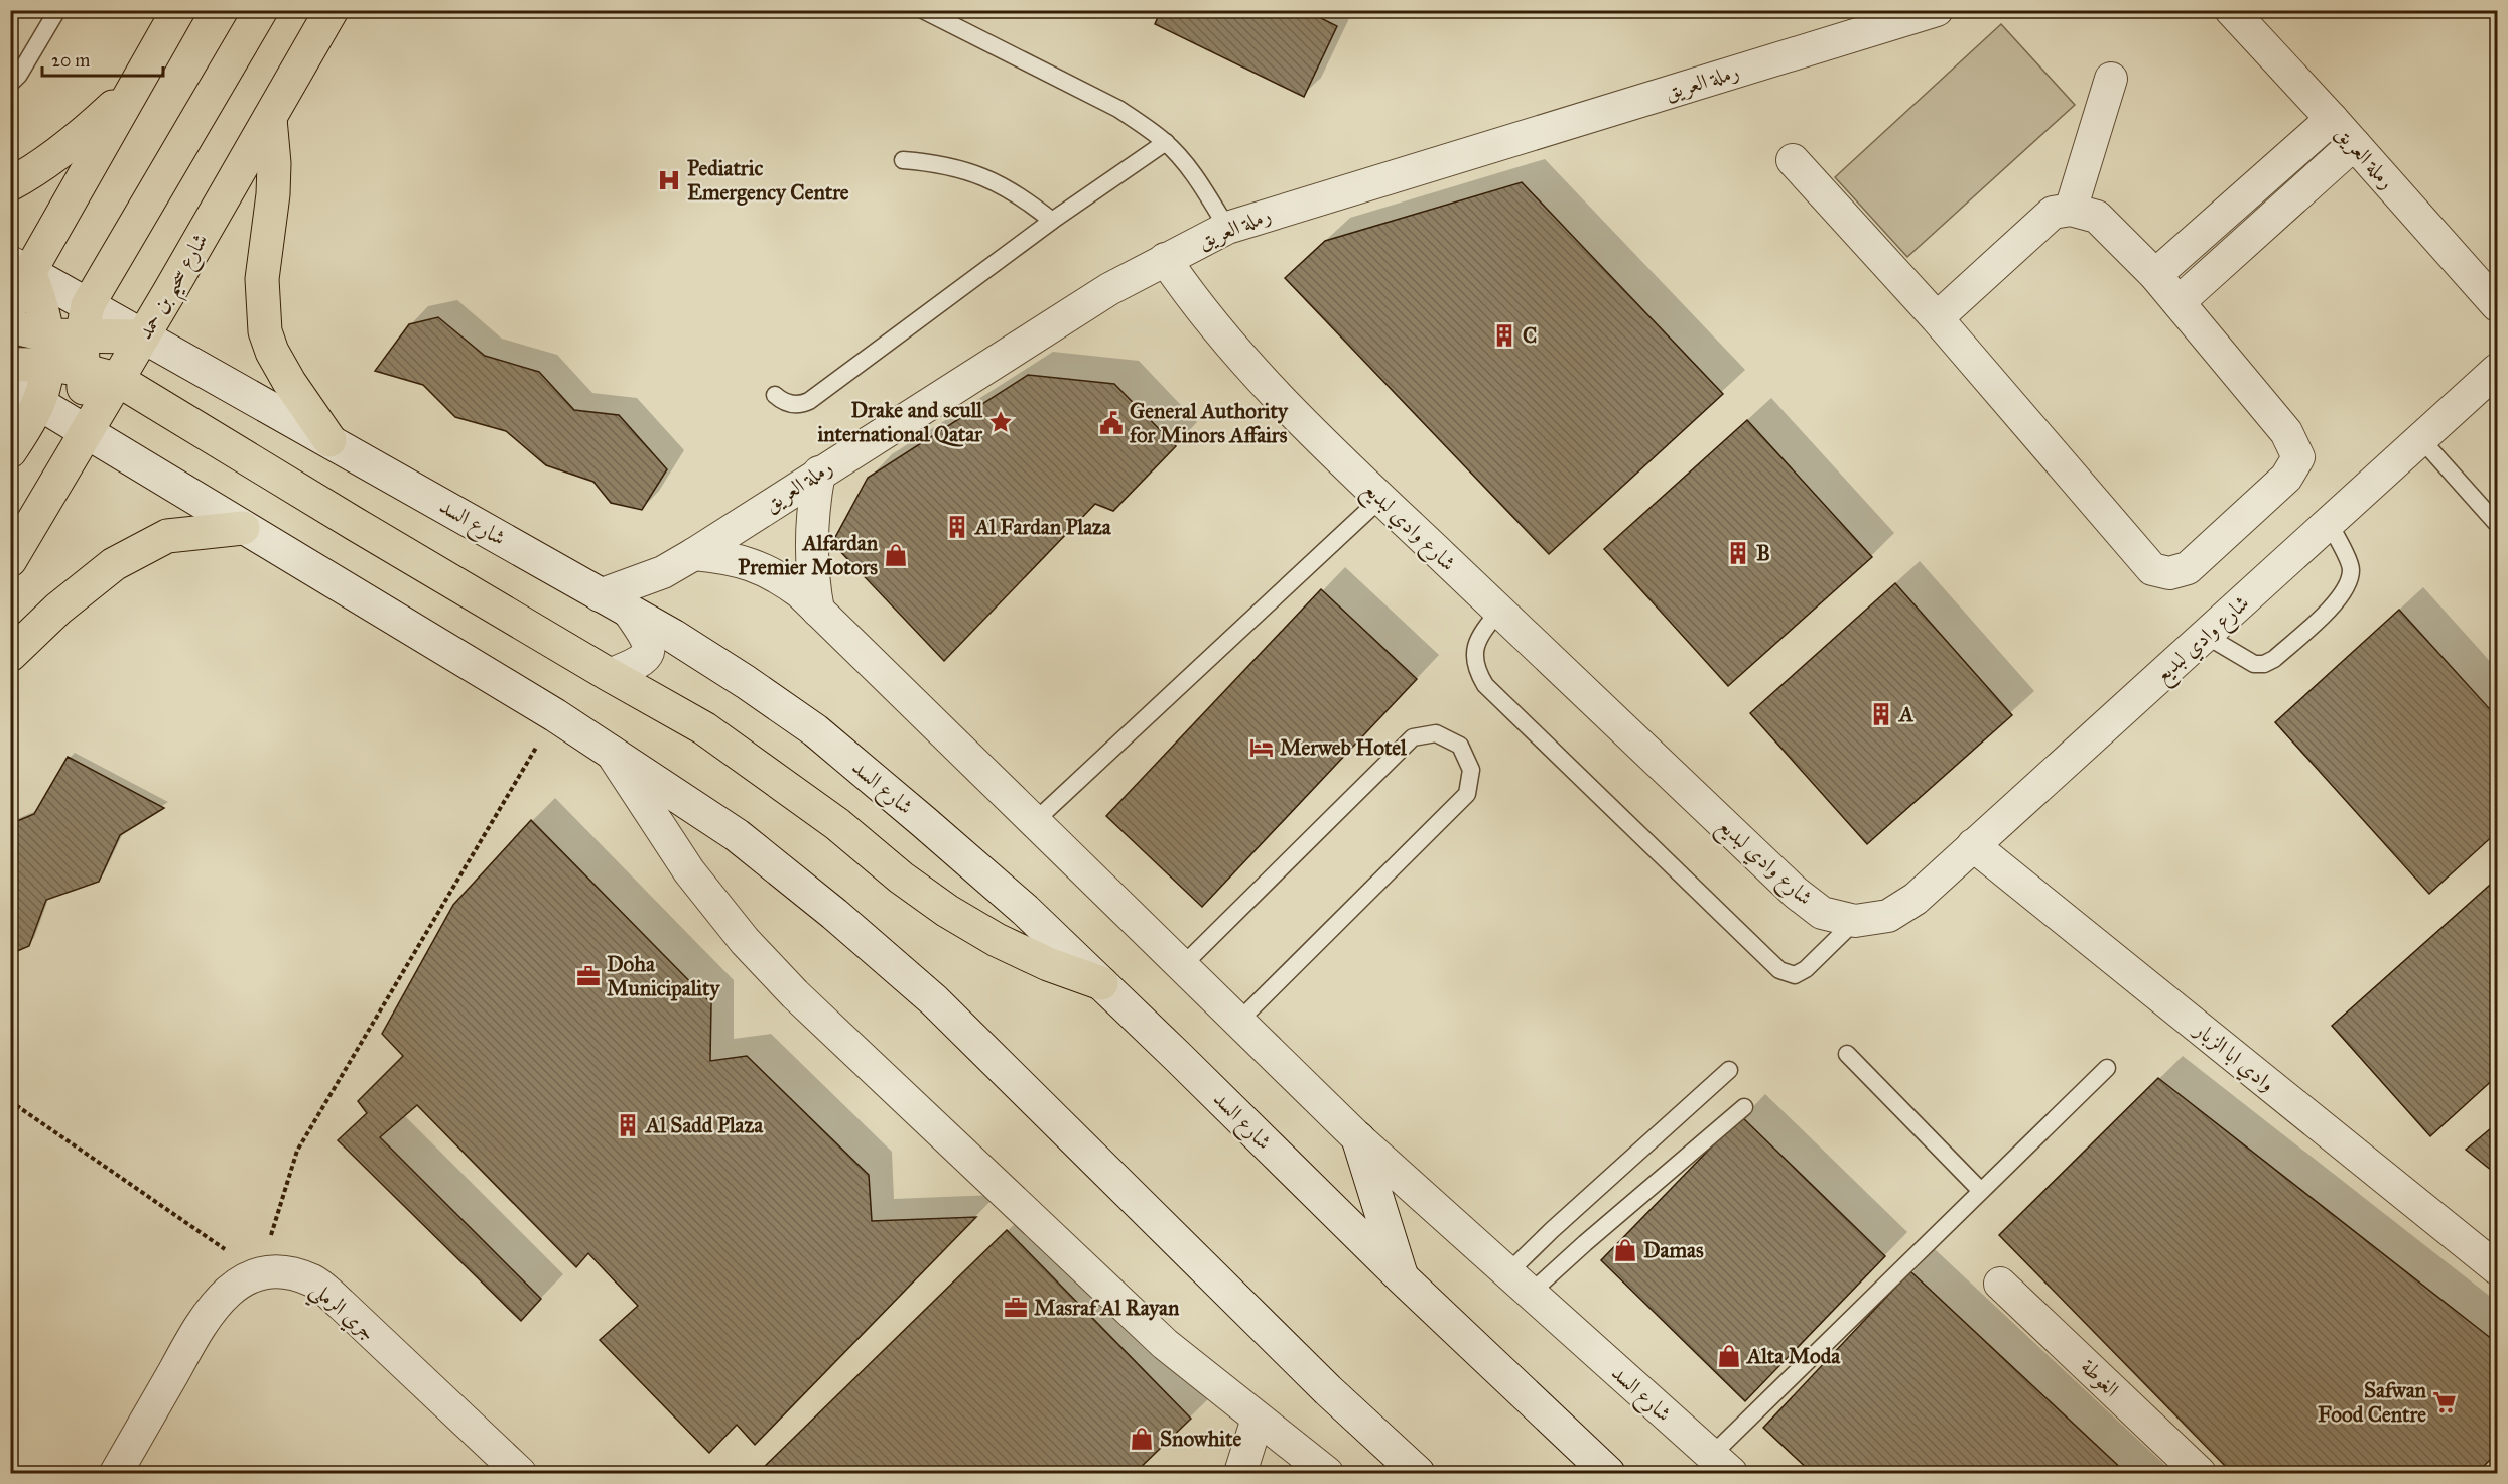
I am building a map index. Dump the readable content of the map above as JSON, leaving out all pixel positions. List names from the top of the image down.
{
  "streets": {
    "highway": ["شارع سحيم بن حمد"],
    "main road": ["شارع السد"],
    "street": [
      "رملة العريق",
      "شارع وادي لبديع",
      "وادي ابا الزبار",
      "جري الرملي",
      "الغوطة"
    ]
  },
  "crossings": [
    ["رملة العريق", "شارع السد"],
    ["رملة العريق", "شارع وادي لبديع"],
    ["شارع سحيم بن حمد", "شارع السد"],
    ["شارع وادي لبديع", "وادي ابا الزبار"]
  ],
  "places": {
    "hospital": ["Pediatric Emergency Centre"],
    "building": [
      "C",
      "Al Fardan Plaza",
      "B",
      "A",
      "Al Sadd Plaza"
    ],
    "place": ["Drake and scull international Qatar"],
    "public building": ["General Authority for Minors Affairs"],
    "shop": [
      "Alfardan Premier Motors",
      "Damas",
      "Alta Moda",
      "Snowhite"
    ],
    "hotel": ["Merweb Hotel"],
    "office": ["Doha Municipality", "Masraf Al Rayan"],
    "supermarket": ["Safwan Food Centre"]
  },
  "scale_bar": "20 m"
}
